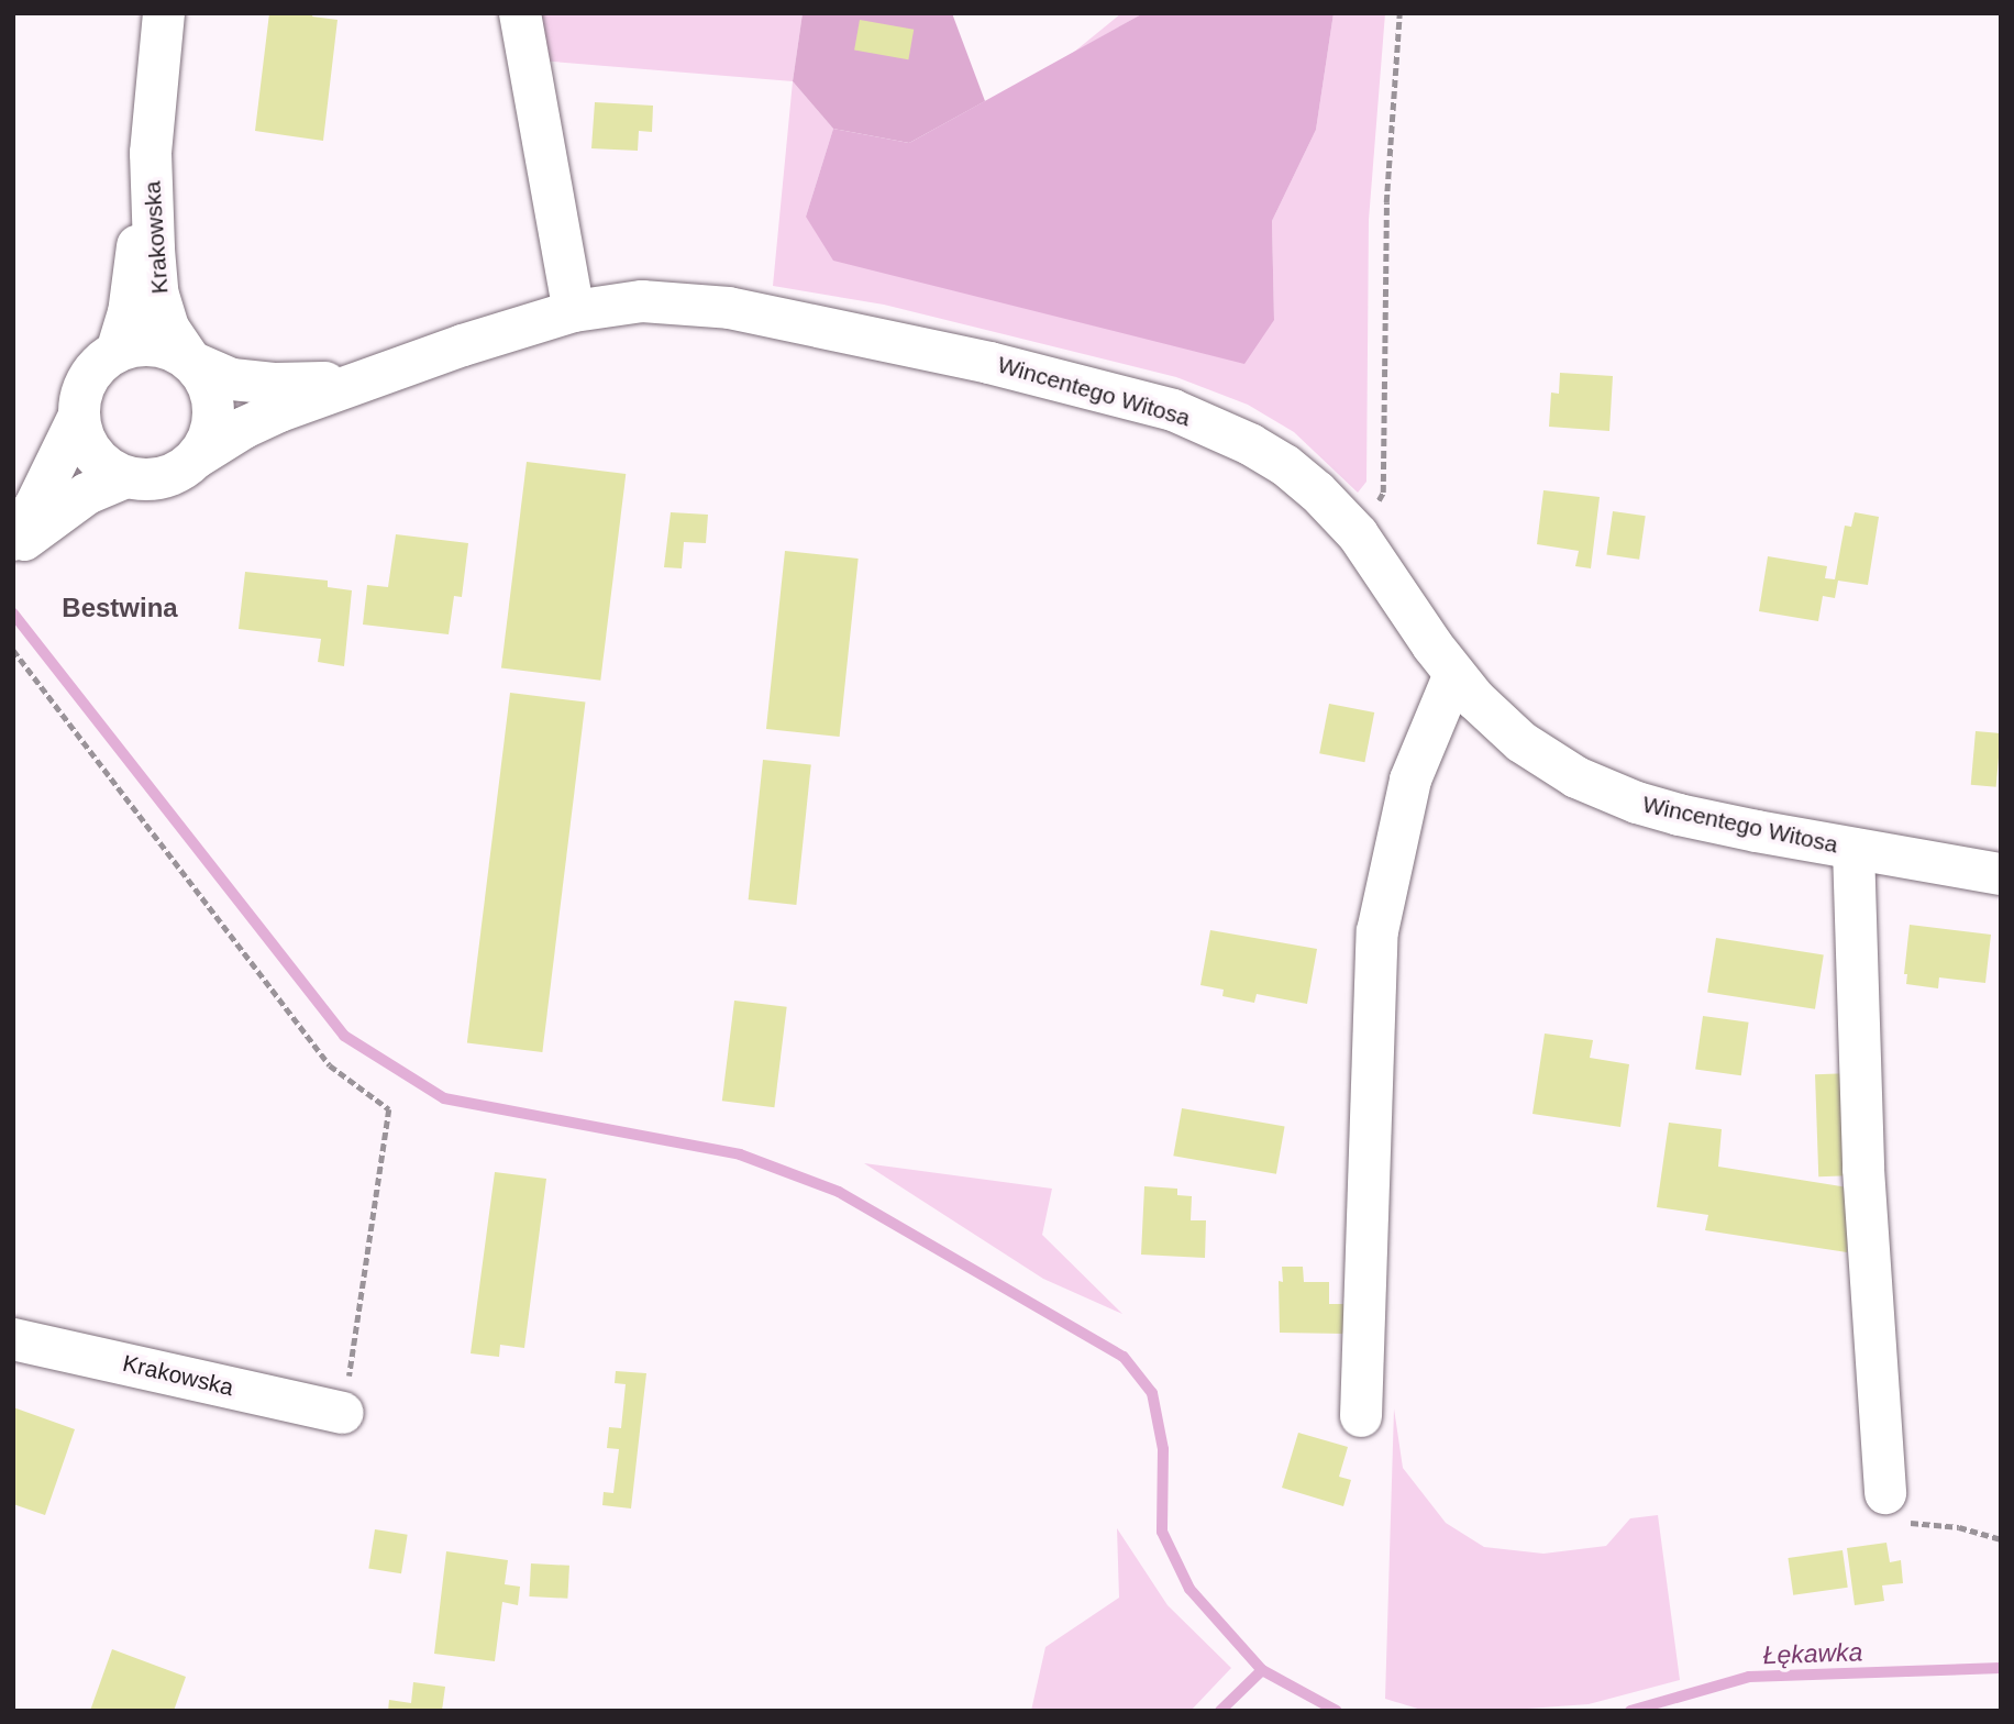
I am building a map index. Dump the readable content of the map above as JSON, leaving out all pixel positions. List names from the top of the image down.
{
  "streets": {
    "street": ["Krakowska", "Wincentego Witosa"]
  },
  "crossings": [
    ["Krakowska", "Wincentego Witosa"]
  ],
  "districts": ["Bestwina"],
  "water": ["Łękawka"]
}
